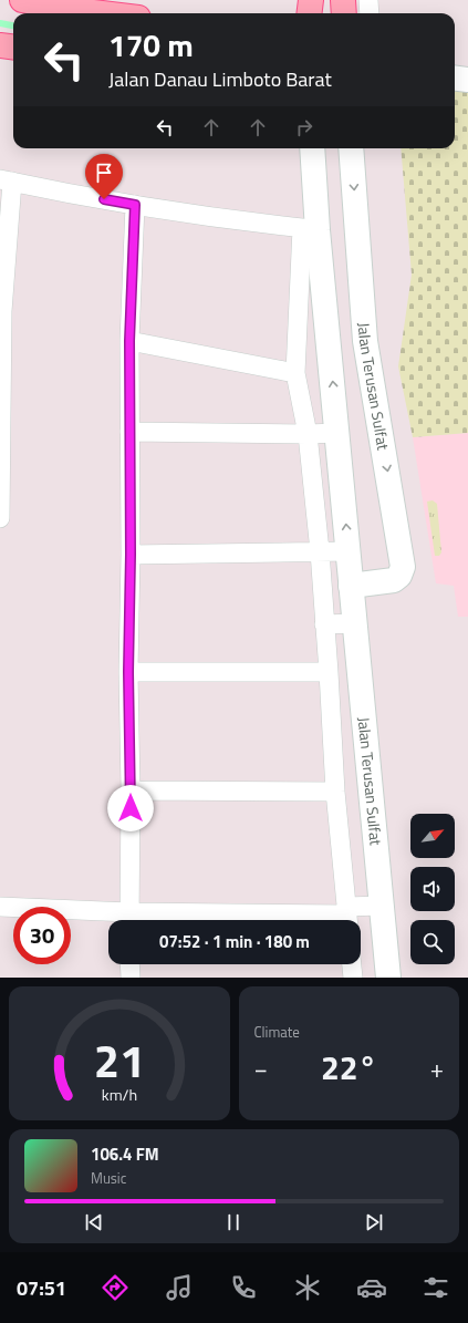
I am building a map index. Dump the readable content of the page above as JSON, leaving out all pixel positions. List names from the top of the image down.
{
  "streets": {
    "street": ["Jalan Terusan Sulfat"]
  },
  "north": "top right",
  "page": {
    "turn": ["170 m", "Jalan Danau Limboto Barat"],
    "limit": "30",
    "trip": "07:52 · 1 min · 180 m",
    "tile": "Climate",
    "heat": ["−", "22°", "+"],
    "song": ["106.4 FM", "Music"],
    "tabs": "07:51",
    "gauge": ["21", "km/h"]
  }
}
